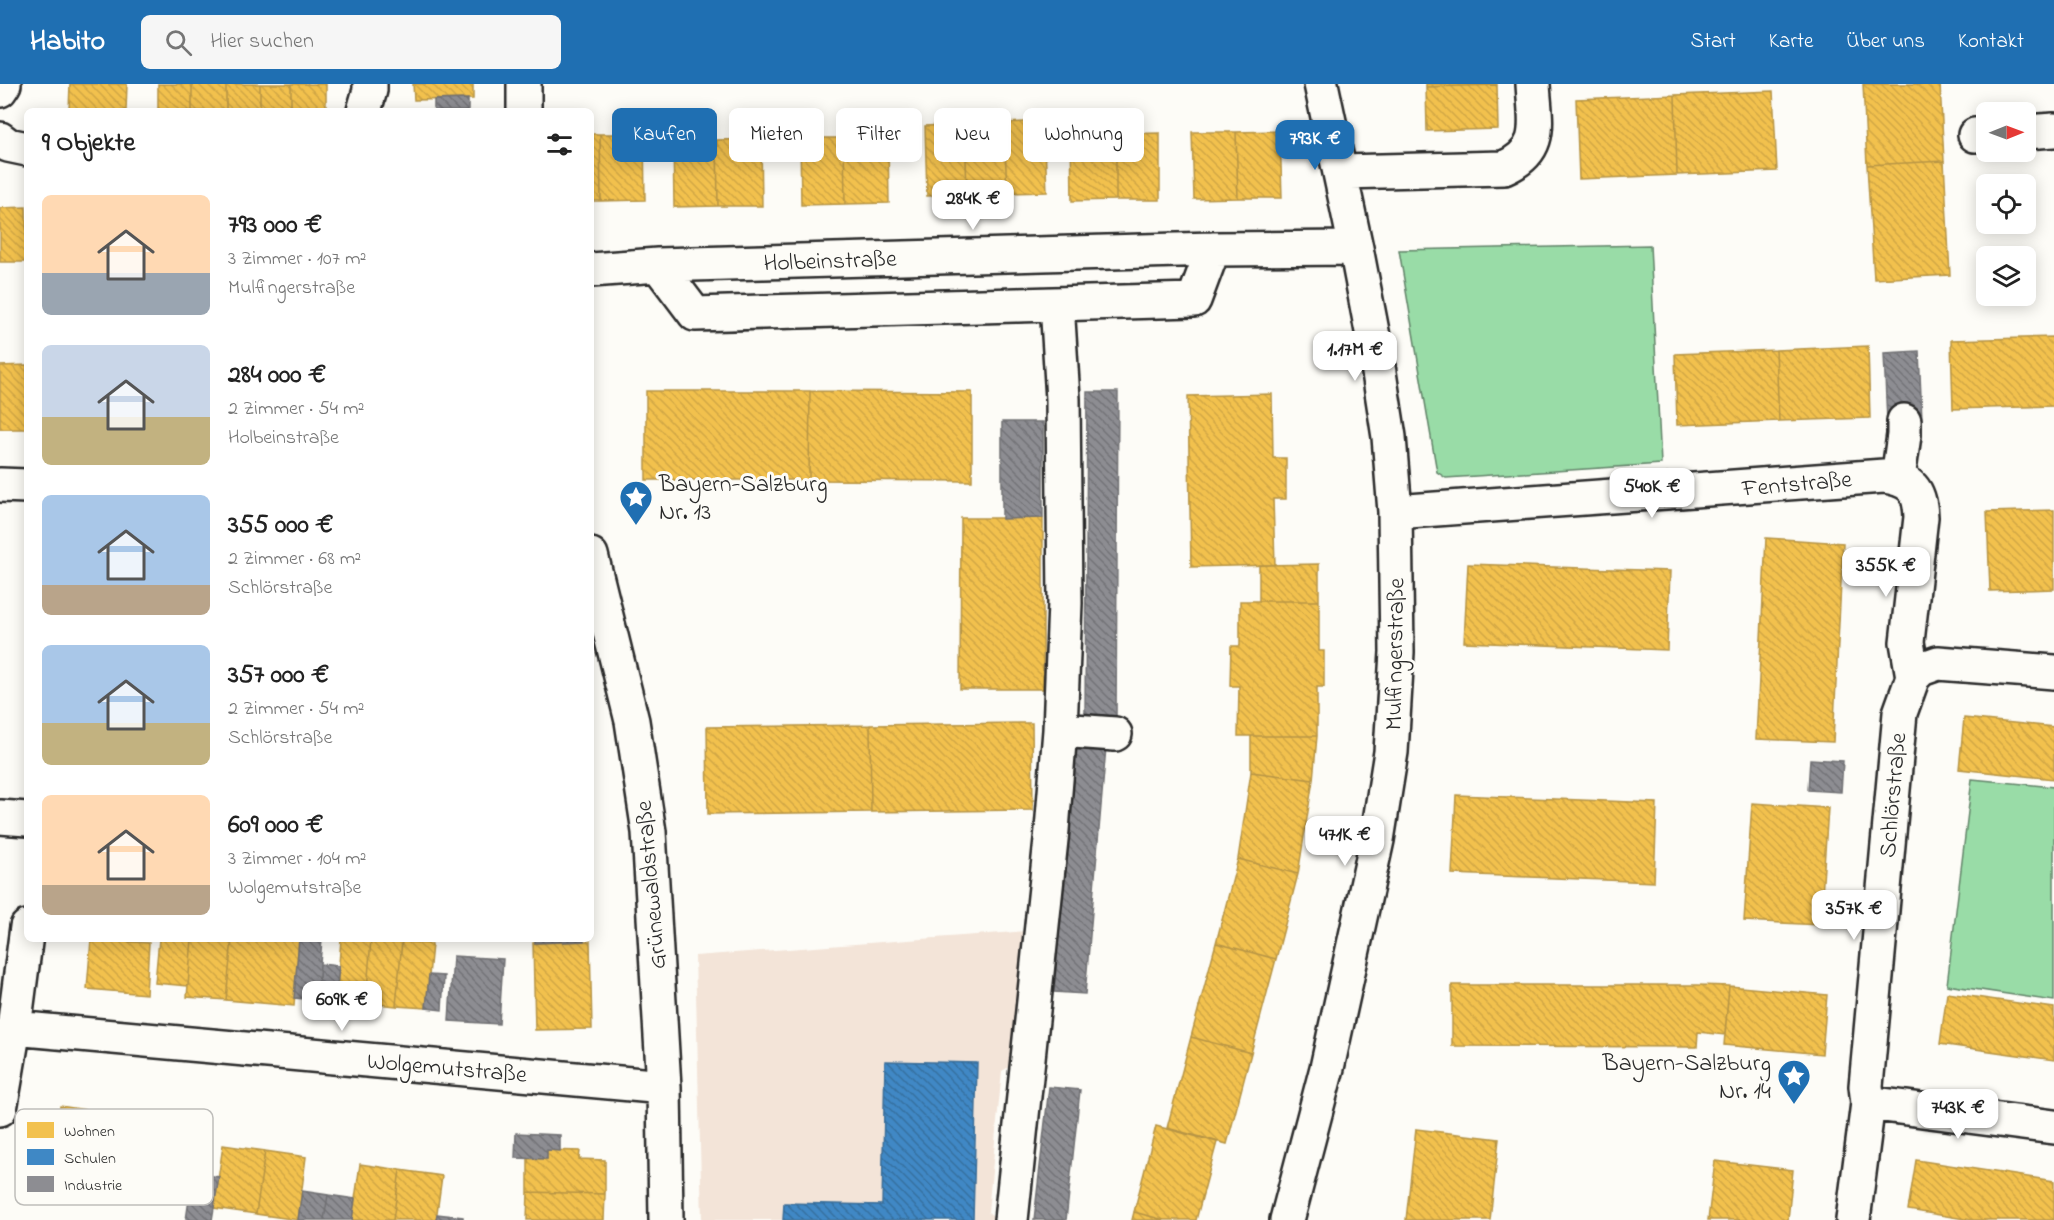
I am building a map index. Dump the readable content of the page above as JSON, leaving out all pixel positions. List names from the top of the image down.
{
  "streets": {
    "street": [
      "Holbeinstraße",
      "Fentstraße",
      "Mulfingerstraße",
      "Schlörstraße",
      "Grünewaldstraße",
      "Wolgemutstraße"
    ]
  },
  "crossings": [
    ["Holbeinstraße", "Mulfingerstraße"],
    ["Fentstraße", "Mulfingerstraße"],
    ["Fentstraße", "Schlörstraße"],
    ["Grünewaldstraße", "Wolgemutstraße"]
  ],
  "places": {
    "place": ["Bayern-Salzburg Nr. 13", "Bayern-Salzburg Nr. 14"]
  },
  "legend": ["Wohnen", "Schulen", "Industrie"],
  "north": "right",
  "page": {
    "header": "Habito",
    "search": "Hier suchen",
    "nav": [
      "Start",
      "Karte",
      "Über uns",
      "Kontakt"
    ],
    "chip": [
      "Kaufen",
      "Mieten",
      "Filter",
      "Neu",
      "Wohnung"
    ],
    "heading": "9 Objekte",
    "price": [
      "793K €",
      "284K €",
      "1.17M €",
      "540K €",
      "355K €",
      "471K €",
      "357K €",
      "609K €",
      "743K €"
    ],
    "list": [
      {
        "name": "793 000 €",
        "note": "3 Zimmer · 107 m² · Mulfingerstraße"
      },
      {
        "name": "284 000 €",
        "note": "2 Zimmer · 54 m² · Holbeinstraße"
      },
      {
        "name": "355 000 €",
        "note": "2 Zimmer · 68 m² · Schlörstraße"
      },
      {
        "name": "357 000 €",
        "note": "2 Zimmer · 54 m² · Schlörstraße"
      },
      {
        "name": "609 000 €",
        "note": "3 Zimmer · 104 m² · Wolgemutstraße"
      }
    ]
  }
}
